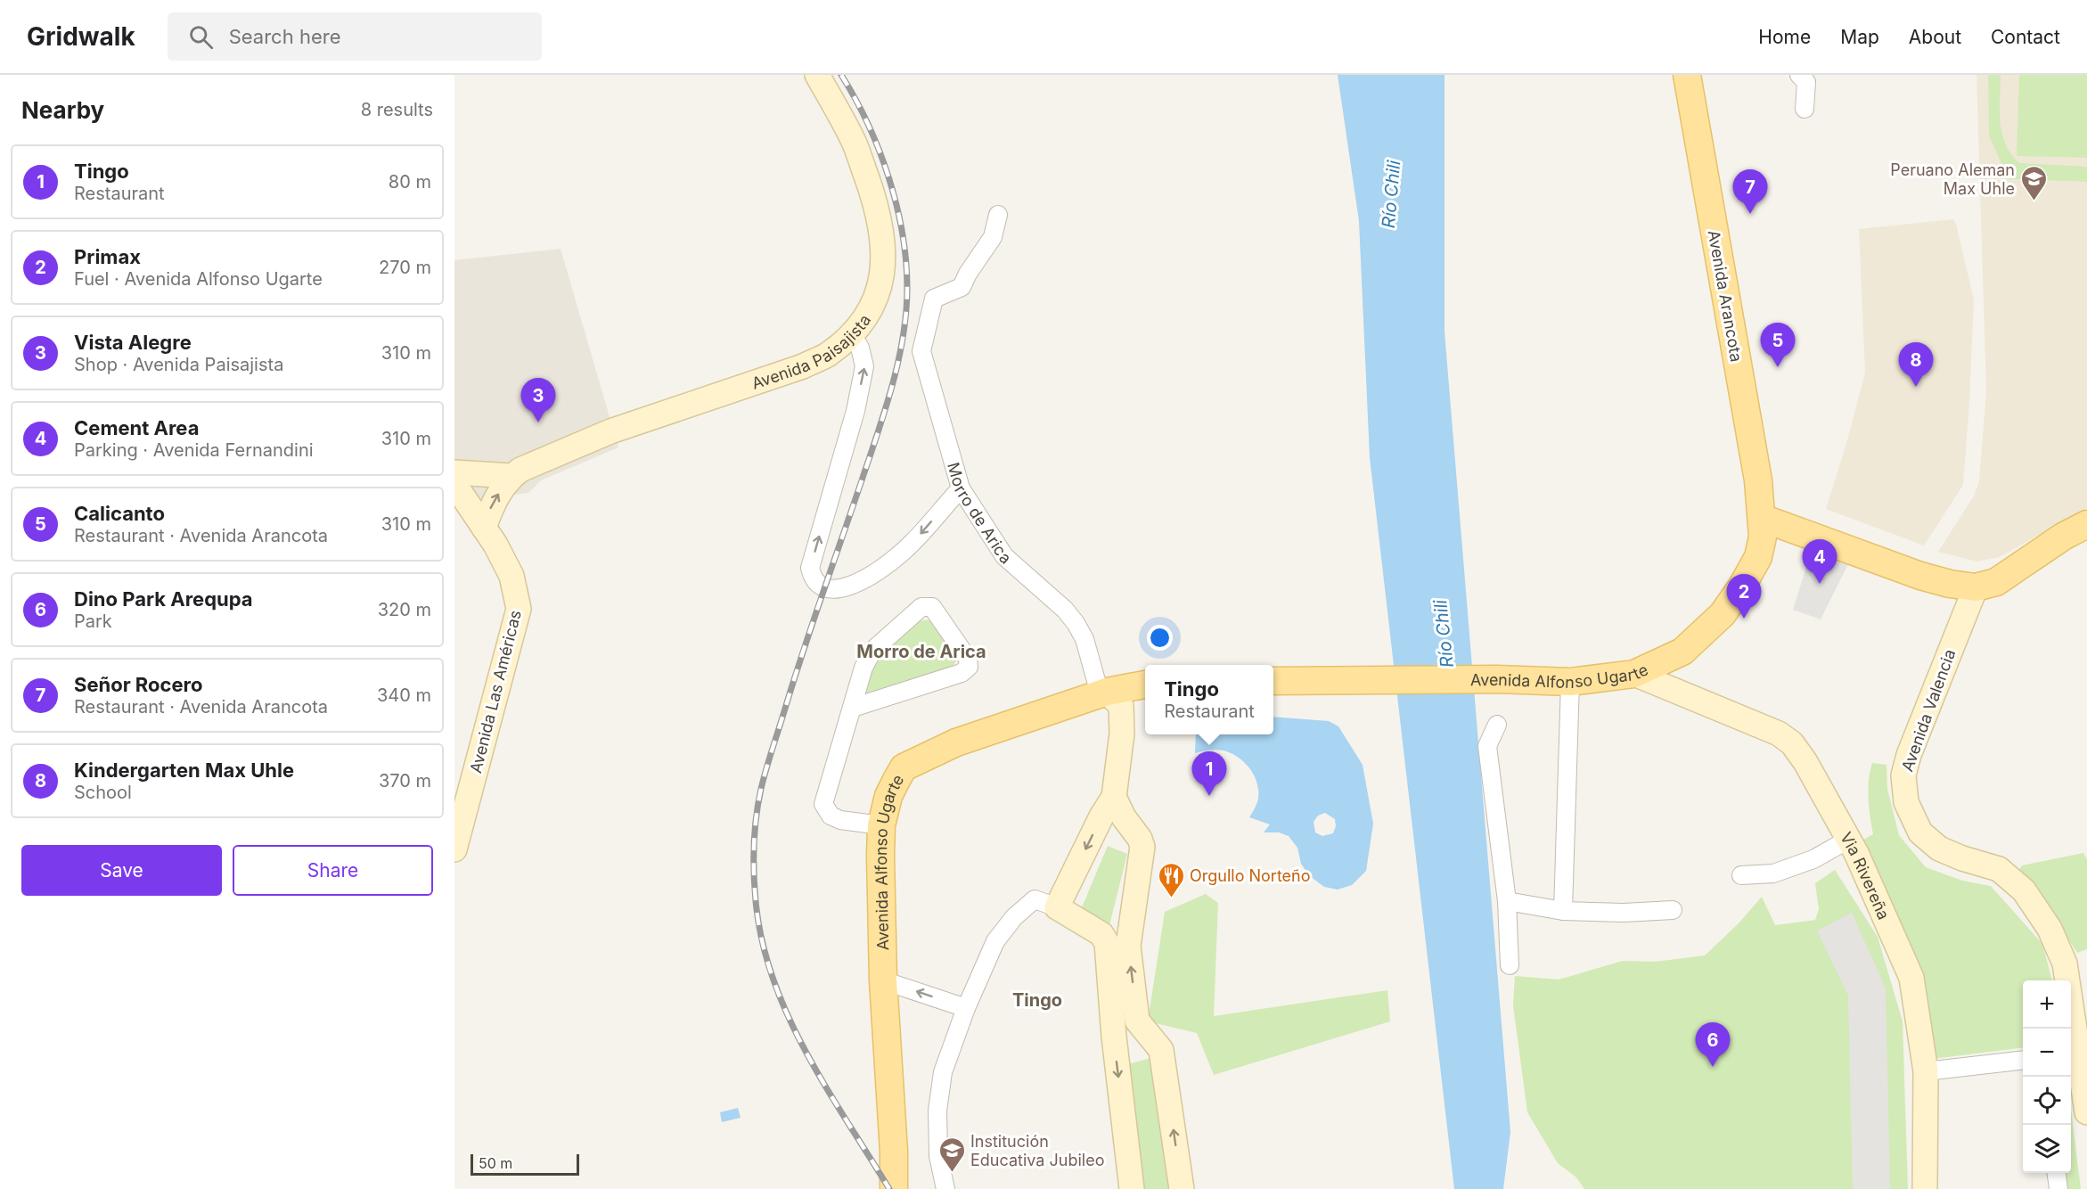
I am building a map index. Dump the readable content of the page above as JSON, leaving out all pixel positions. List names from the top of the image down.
{
  "streets": {
    "main road": ["Avenida Arancota", "Avenida Alfonso Ugarte"],
    "street": [
      "Avenida Paisajista",
      "Morro de Arica",
      "Avenida Las Américas",
      "Avenida Valencia",
      "Via Rivereña"
    ]
  },
  "crossings": [
    ["Avenida Arancota", "Avenida Alfonso Ugarte"],
    ["Avenida Paisajista", "Avenida Las Américas"],
    ["Morro de Arica", "Avenida Alfonso Ugarte"],
    ["Avenida Alfonso Ugarte", "Via Rivereña"]
  ],
  "districts": ["Morro de Arica", "Tingo"],
  "water": ["Río Chili"],
  "places": {
    "school or university": ["Peruano Aleman Max Uhle", "Institución Educativa Jubileo"],
    "restaurant": ["Orgullo Norteño"]
  },
  "scale_bar": "50 m",
  "page": {
    "header": "Gridwalk",
    "search": "Search here",
    "nav": [
      "Home",
      "Map",
      "About",
      "Contact"
    ],
    "heading": ["Nearby", "8 results"],
    "list": [
      {
        "mark": "1",
        "name": "Tingo",
        "note": "Restaurant",
        "value": "80 m"
      },
      {
        "mark": "2",
        "name": "Primax",
        "note": "Fuel · Avenida Alfonso Ugarte",
        "value": "270 m"
      },
      {
        "mark": "3",
        "name": "Vista Alegre",
        "note": "Shop · Avenida Paisajista",
        "value": "310 m"
      },
      {
        "mark": "4",
        "name": "Cement Area",
        "note": "Parking · Avenida Fernandini",
        "value": "310 m"
      },
      {
        "mark": "5",
        "name": "Calicanto",
        "note": "Restaurant · Avenida Arancota",
        "value": "310 m"
      },
      {
        "mark": "6",
        "name": "Dino Park Arequpa",
        "note": "Park",
        "value": "320 m"
      },
      {
        "mark": "7",
        "name": "Señor Rocero",
        "note": "Restaurant · Avenida Arancota",
        "value": "340 m"
      },
      {
        "mark": "8",
        "name": "Kindergarten Max Uhle",
        "note": "School",
        "value": "370 m"
      }
    ],
    "pins": [
      "7",
      "5",
      "8",
      "3",
      "4",
      "2",
      "1",
      "6"
    ],
    "popup": ["Tingo", "Restaurant"],
    "buttons": ["Save", "Share"],
    "map_buttons": ["+", "−"],
    "scale": "50 m"
  }
}
